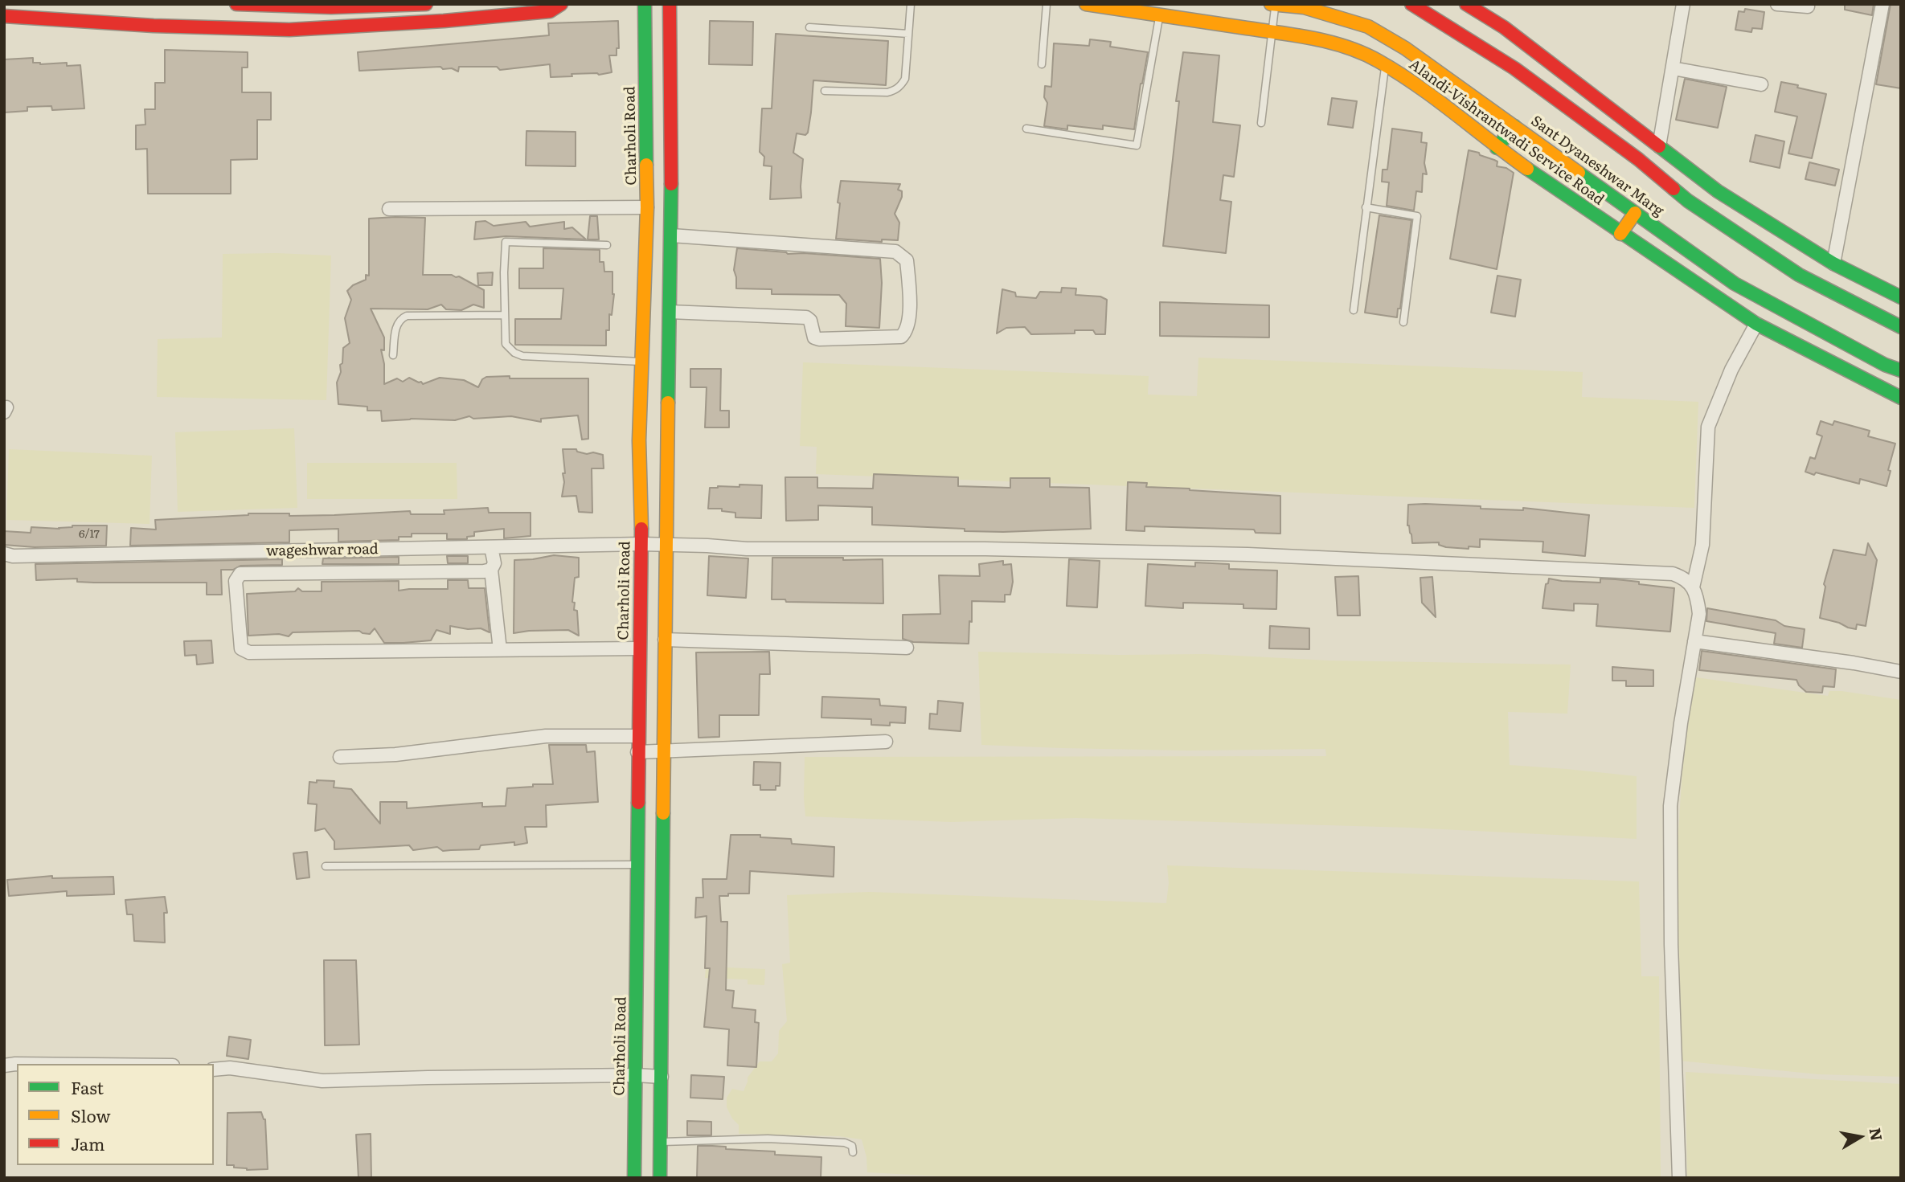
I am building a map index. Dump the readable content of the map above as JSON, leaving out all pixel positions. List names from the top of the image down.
{
  "streets": {
    "street": [
      "Alandi-Vishrantwadi Service Road",
      "Charholi Road",
      "Sant Dyaneshwar Marg",
      "wageshwar road"
    ]
  },
  "crossings": [
    ["Charholi Road", "wageshwar road"]
  ],
  "house_numbers": ["6/17"],
  "legend": ["Fast", "Slow", "Jam"],
  "north": "right"
}
